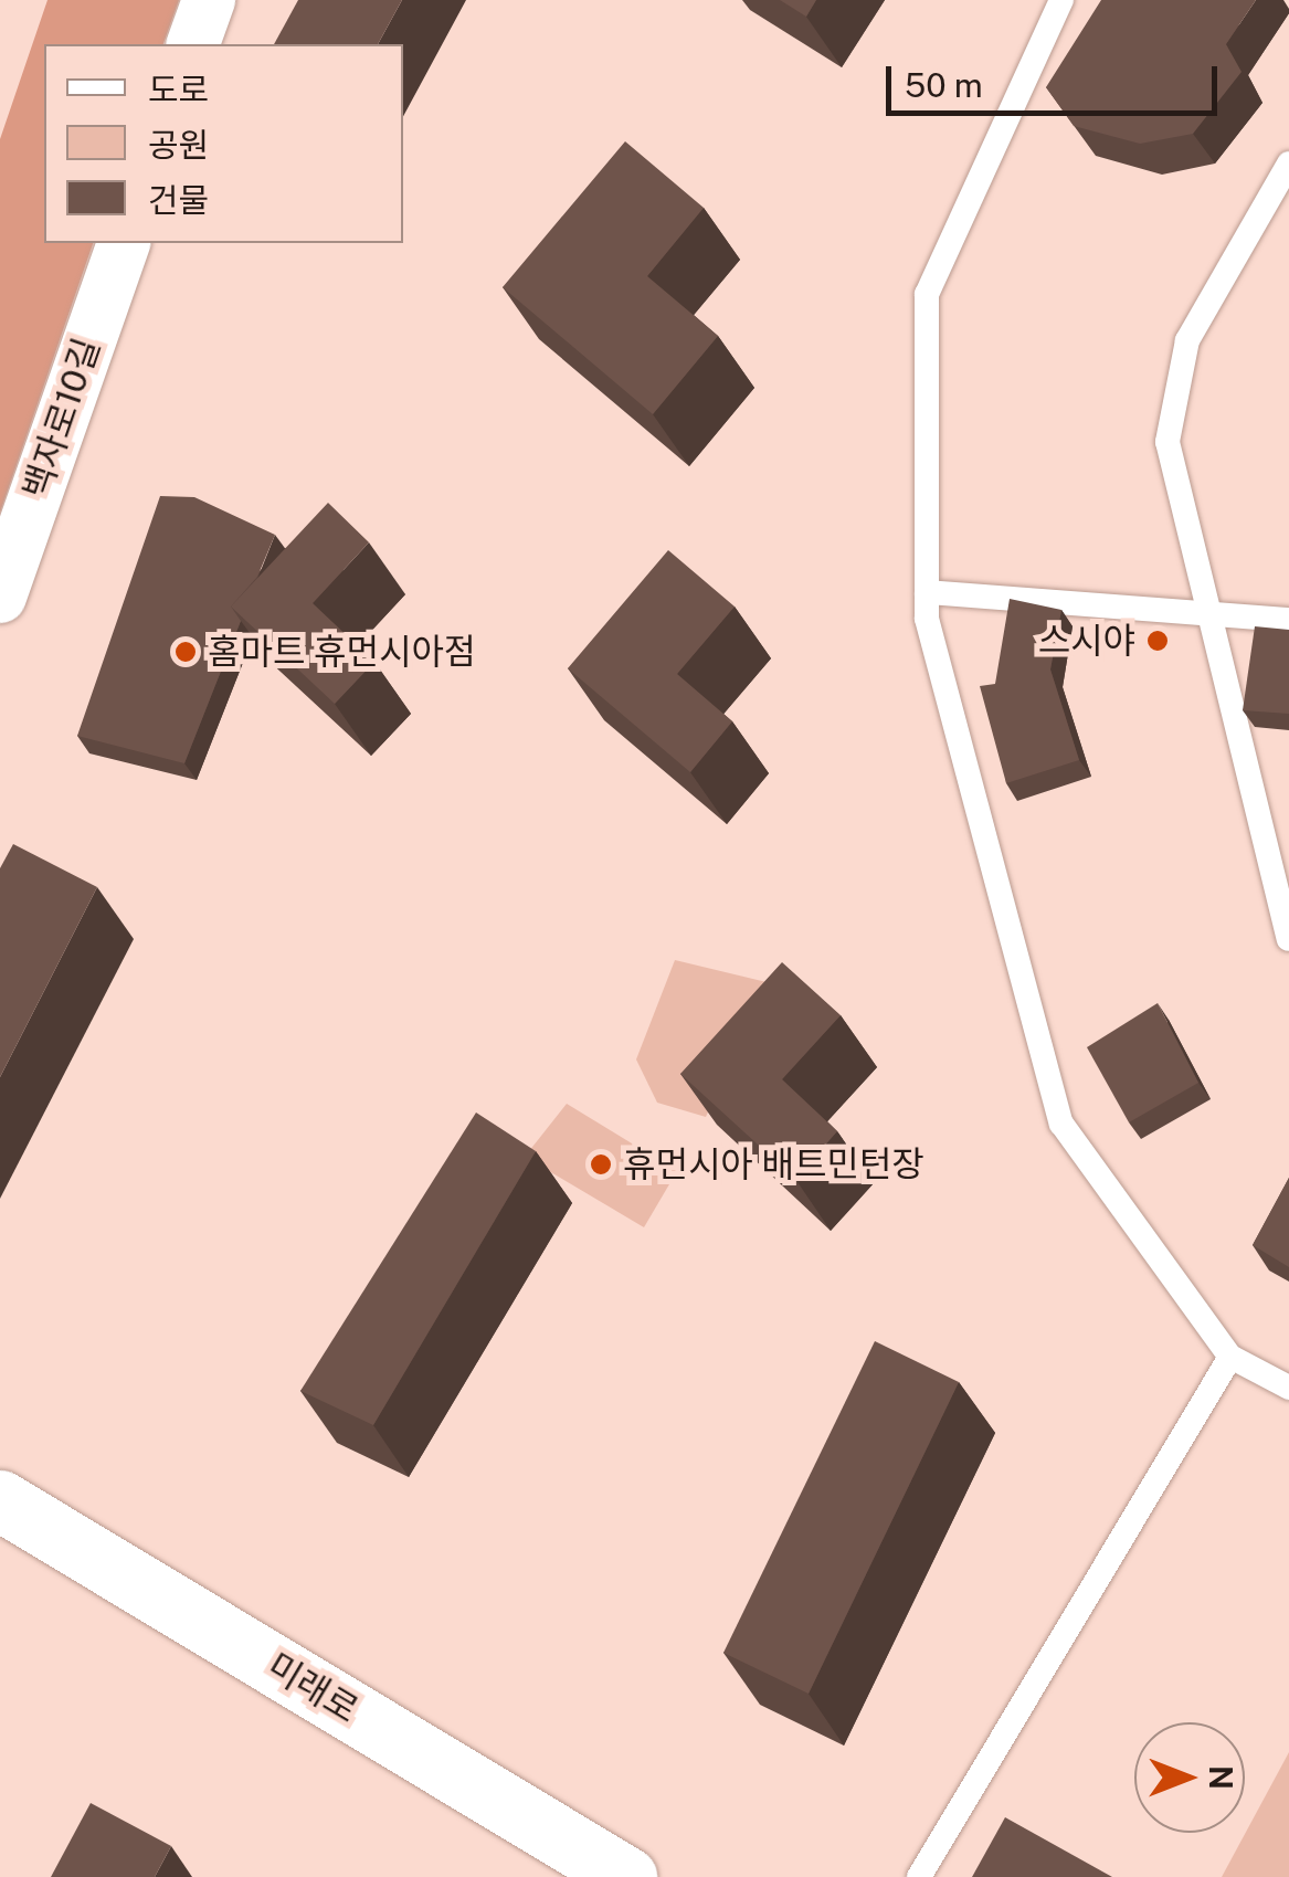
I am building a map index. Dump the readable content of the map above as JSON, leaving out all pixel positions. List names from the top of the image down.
{
  "streets": {
    "street": ["백자로10길", "미래로"]
  },
  "places": ["스시야", "홈마트 휴먼시아점", "휴먼시아 배트민턴장"],
  "legend": ["도로", "공원", "건물"],
  "scale_bar": "50 m",
  "north": "right"
}
